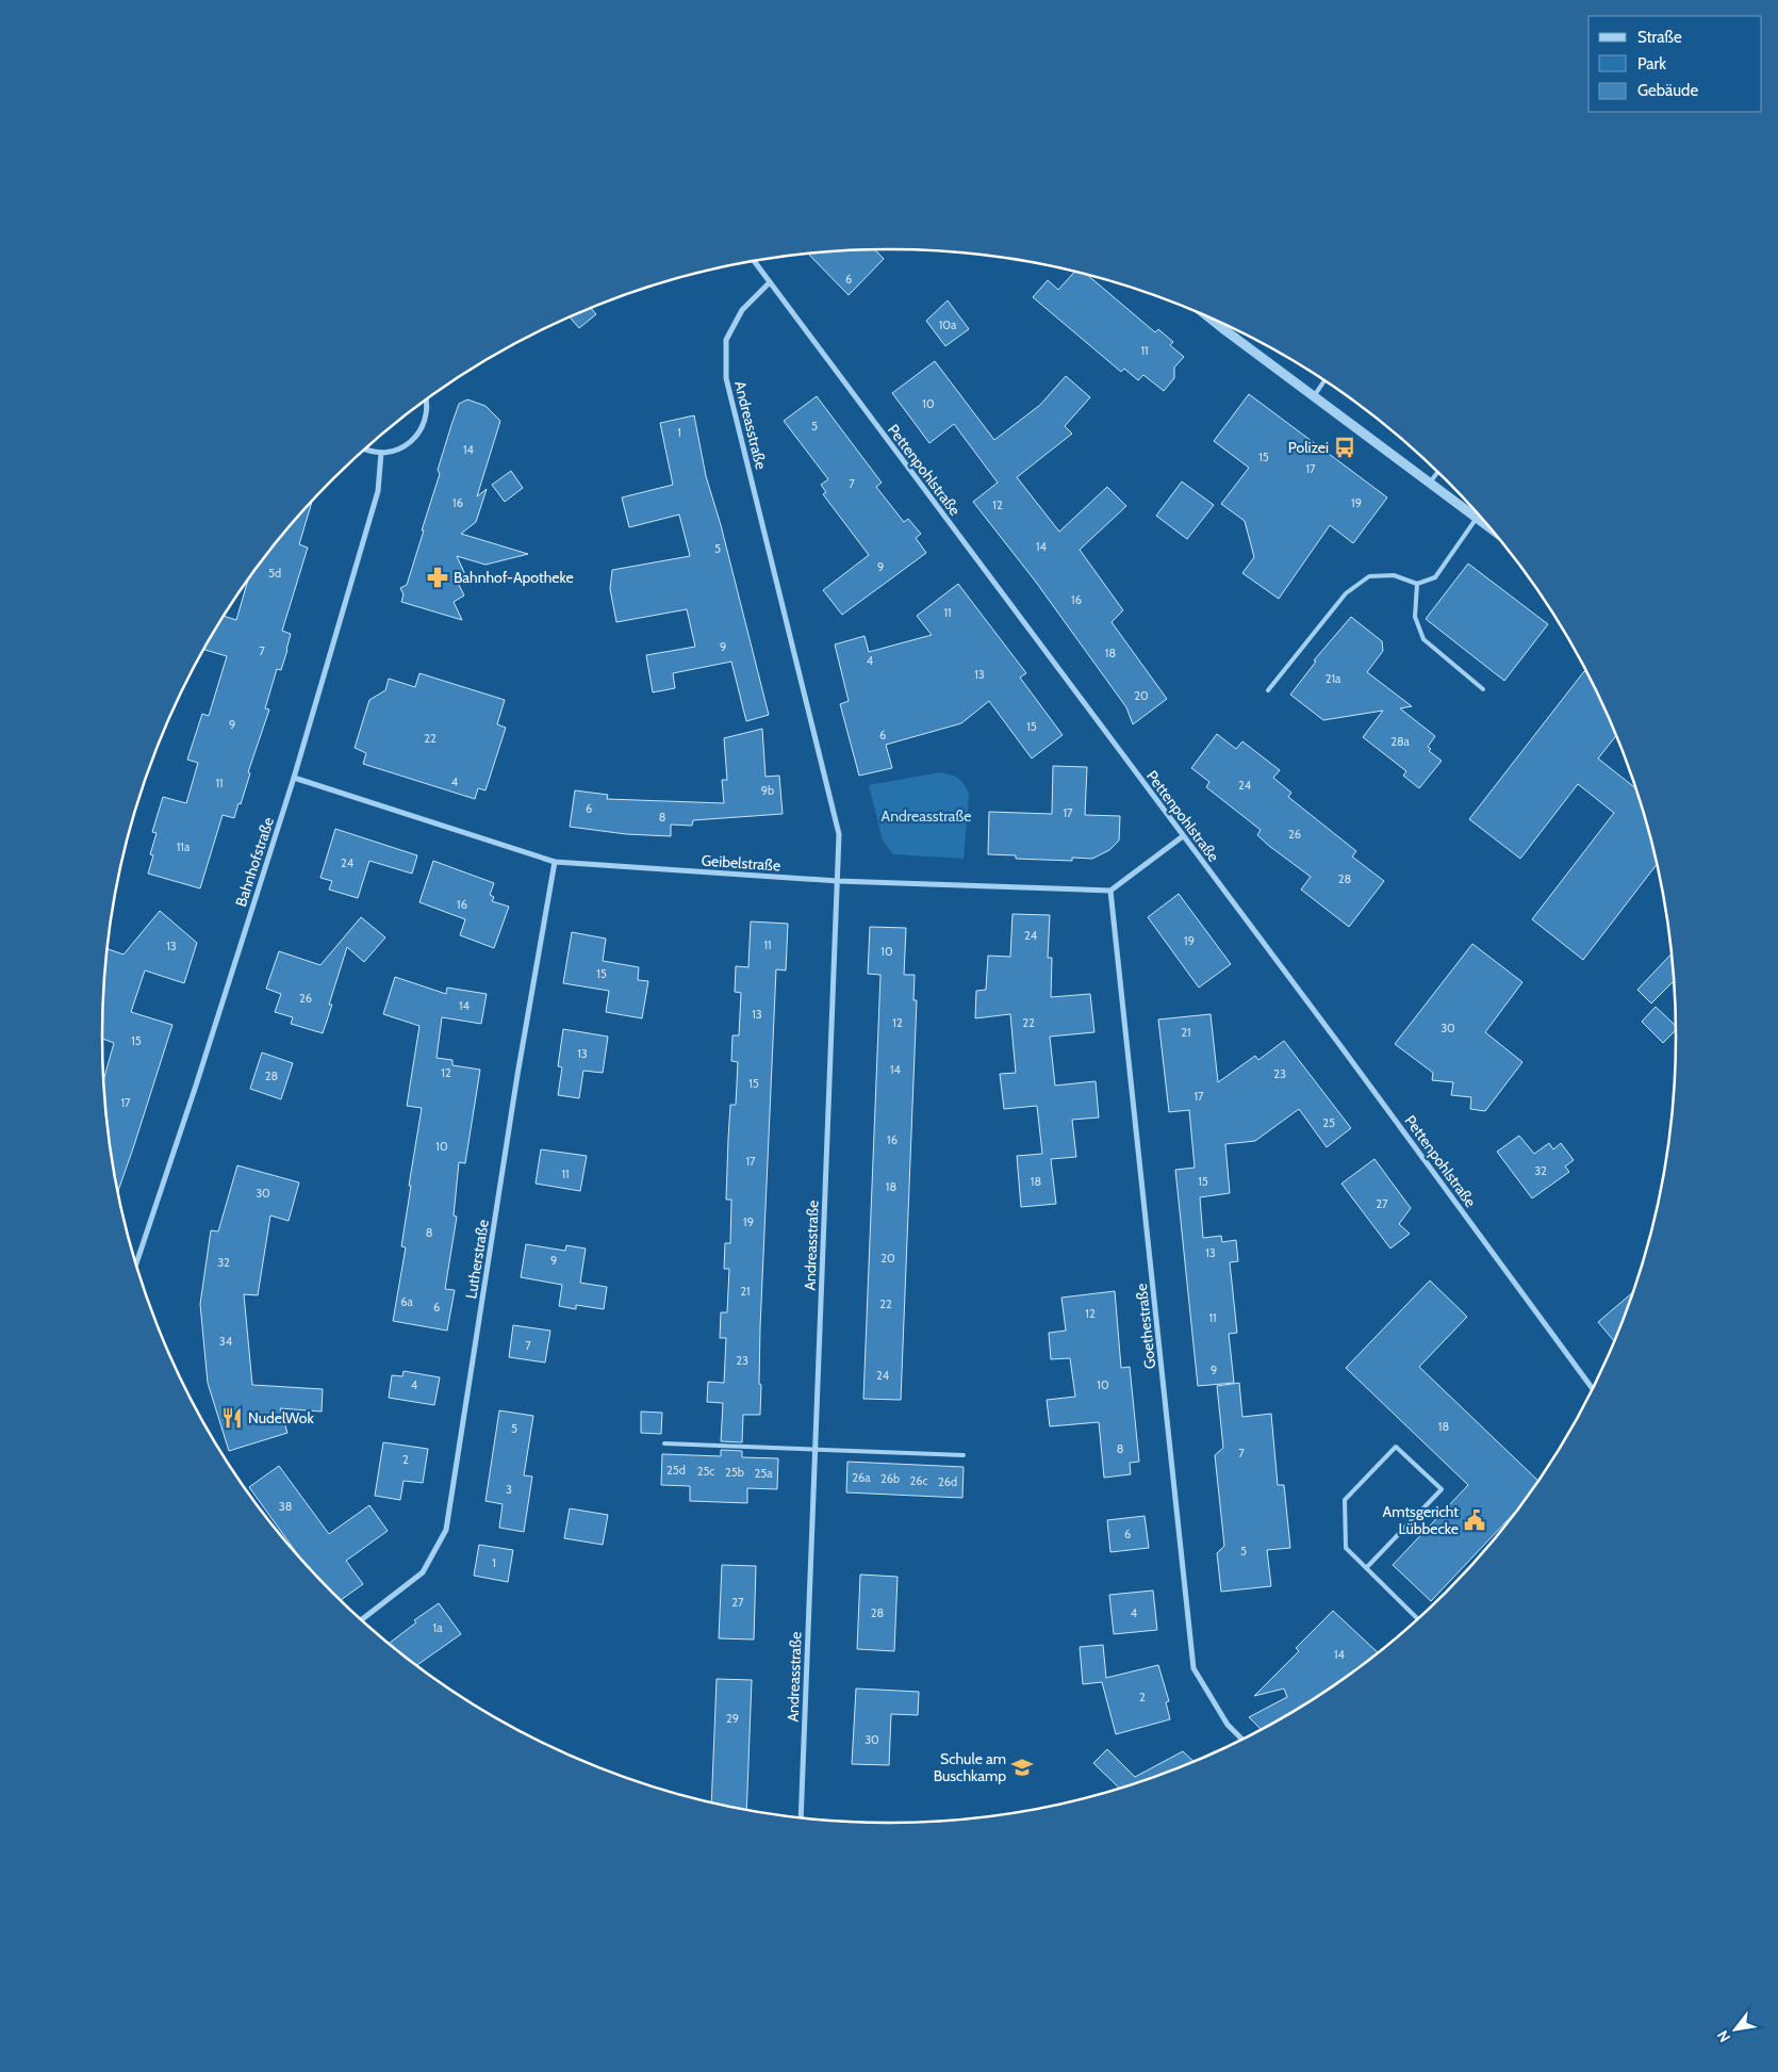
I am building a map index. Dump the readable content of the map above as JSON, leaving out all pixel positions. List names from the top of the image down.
{
  "streets": {
    "street": [
      "Andreasstraße",
      "Pettenpohlstraße",
      "Bahnhofstraße",
      "Geibelstraße",
      "Lutherstraße",
      "Goethestraße"
    ]
  },
  "crossings": [
    ["Andreasstraße", "Pettenpohlstraße"],
    ["Andreasstraße", "Geibelstraße"],
    ["Bahnhofstraße", "Geibelstraße"],
    ["Geibelstraße", "Lutherstraße"],
    ["Geibelstraße", "Goethestraße"]
  ],
  "parks": ["Andreasstraße"],
  "places": {
    "bus stop": ["Polizei"],
    "pharmacy": ["Bahnhof-Apotheke"],
    "restaurant": ["NudelWok"],
    "public building": ["Amtsgericht Lübbecke"],
    "school or university": ["Schule am Buschkamp"]
  },
  "house_numbers": [
    "6",
    "10a",
    "11",
    "10",
    "5",
    "1",
    "14",
    "15",
    "17",
    "7",
    "16",
    "19",
    "12",
    "14",
    "5",
    "9",
    "5d",
    "16",
    "11",
    "9",
    "7",
    "18",
    "4",
    "13",
    "21a",
    "20",
    "9",
    "15",
    "6",
    "22",
    "28a",
    "4",
    "11",
    "24",
    "9b",
    "6",
    "17",
    "8",
    "26",
    "11a",
    "24",
    "28",
    "16",
    "24",
    "19",
    "11",
    "13",
    "10",
    "15",
    "26",
    "14",
    "13",
    "12",
    "22",
    "30",
    "21",
    "15",
    "13",
    "14",
    "12",
    "23",
    "28",
    "15",
    "17",
    "17",
    "25",
    "16",
    "10",
    "17",
    "32",
    "11",
    "18",
    "15",
    "18",
    "30",
    "27",
    "19",
    "8",
    "13",
    "20",
    "9",
    "32",
    "21",
    "6a",
    "22",
    "6",
    "12",
    "11",
    "34",
    "7",
    "23",
    "9",
    "24",
    "4",
    "10",
    "18",
    "5",
    "8",
    "7",
    "2",
    "25d",
    "25c",
    "25b",
    "25a",
    "26a",
    "26b",
    "26c",
    "26d",
    "3",
    "38",
    "6",
    "5",
    "1",
    "27",
    "28",
    "4",
    "1a",
    "14",
    "2",
    "29",
    "30"
  ],
  "legend": ["Straße", "Park", "Gebäude"],
  "north": "bottom left"
}
